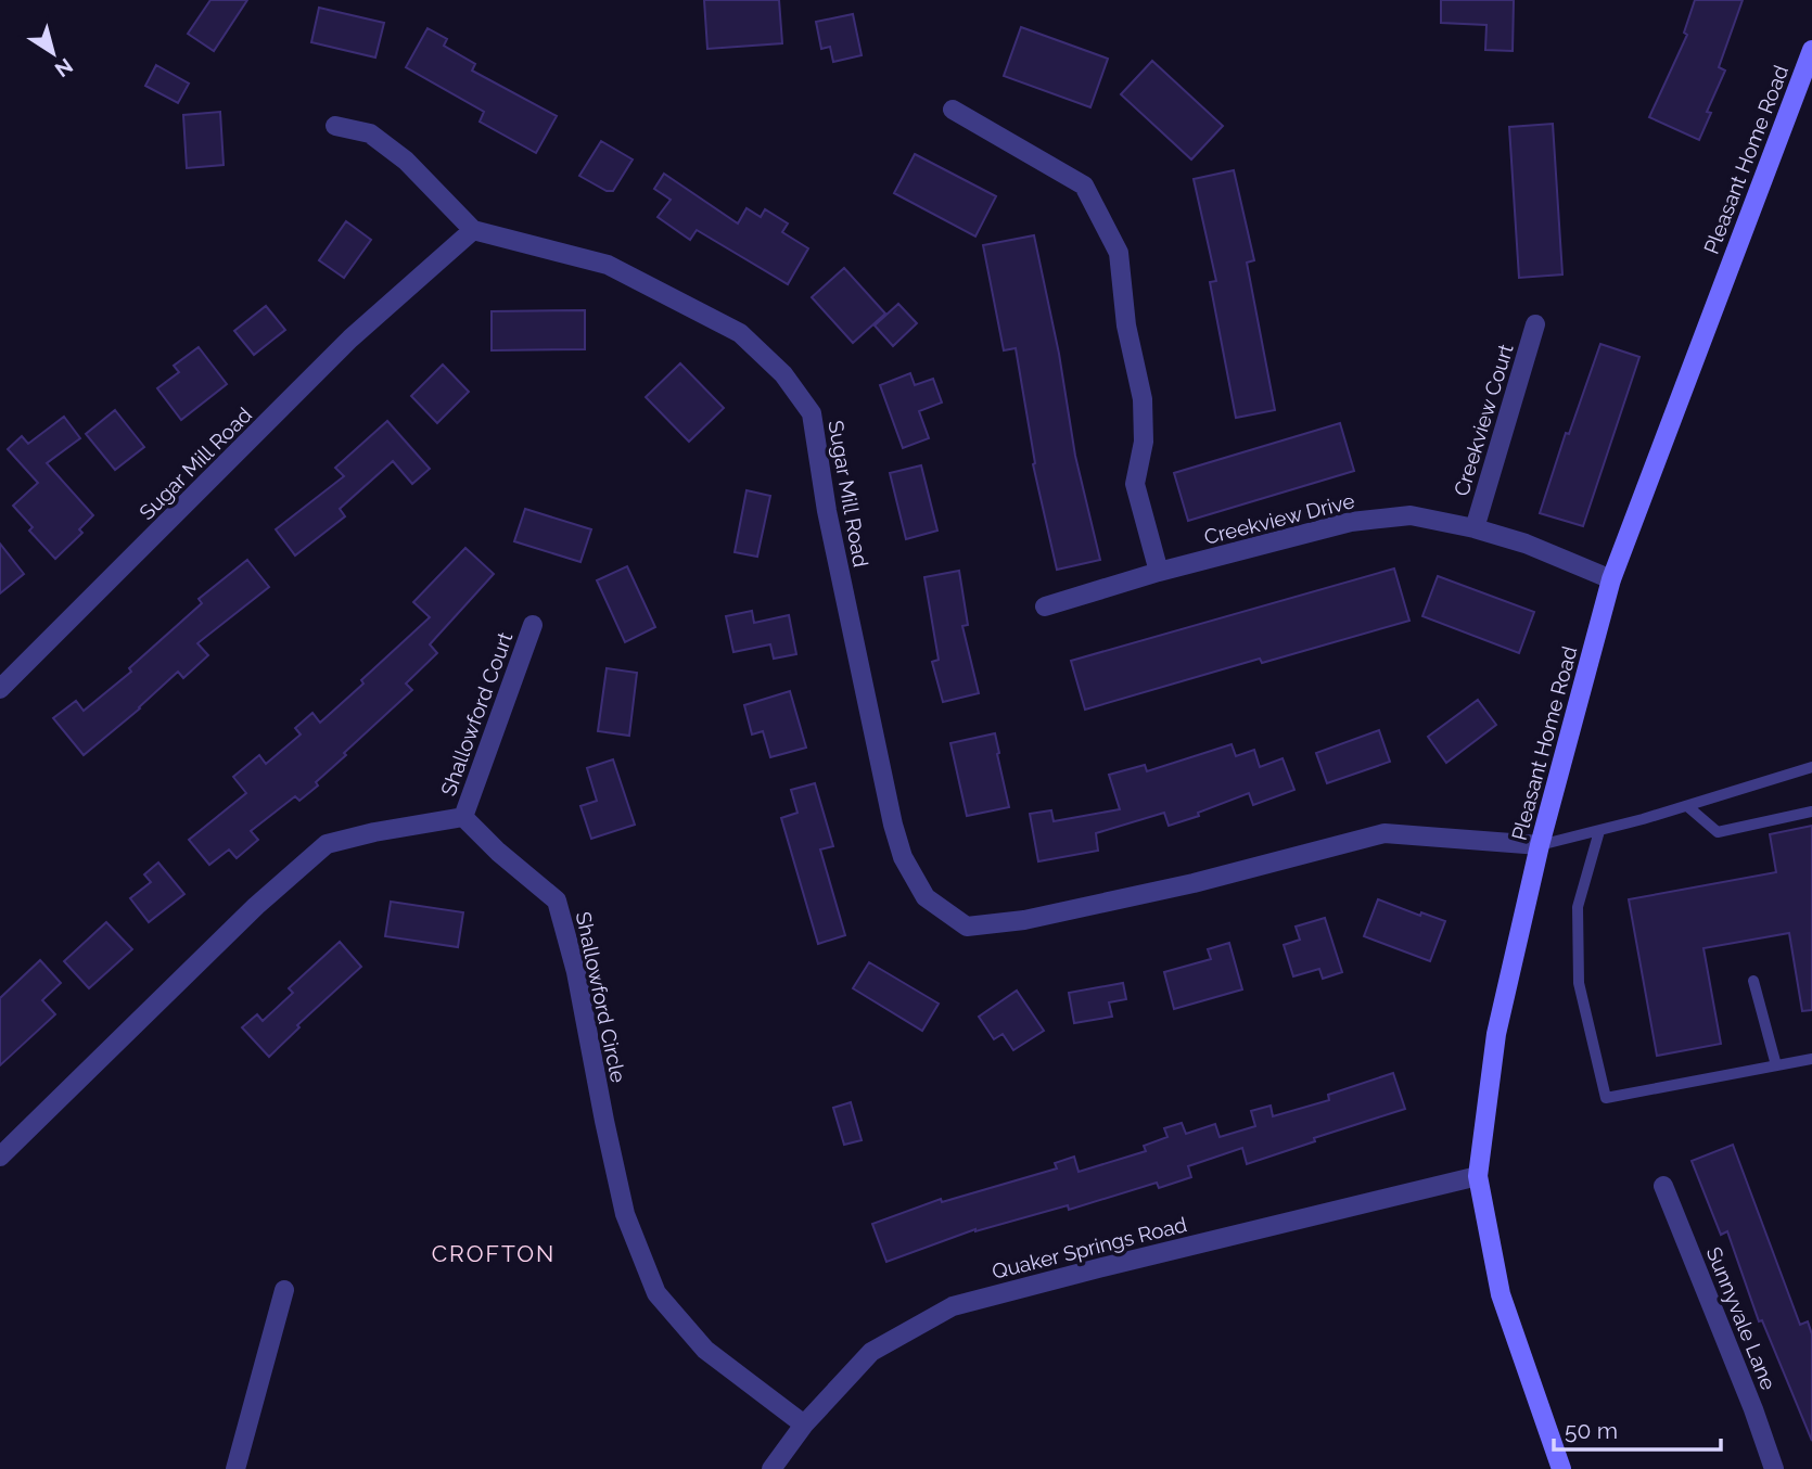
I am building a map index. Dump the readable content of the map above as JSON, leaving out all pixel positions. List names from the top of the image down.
{
  "streets": {
    "main road": ["Pleasant Home Road"],
    "street": [
      "Creekview Court",
      "Sugar Mill Road",
      "Creekview Drive",
      "Shallowford Court",
      "Shallowford Circle",
      "Quaker Springs Road",
      "Sunnyvale Lane"
    ]
  },
  "crossings": [
    ["Pleasant Home Road", "Sugar Mill Road"],
    ["Pleasant Home Road", "Creekview Drive"],
    ["Pleasant Home Road", "Quaker Springs Road"],
    ["Creekview Court", "Creekview Drive"],
    ["Shallowford Court", "Shallowford Circle"],
    ["Shallowford Circle", "Quaker Springs Road"]
  ],
  "districts": ["CROFTON"],
  "scale_bar": "50 m",
  "north": "bottom right"
}
